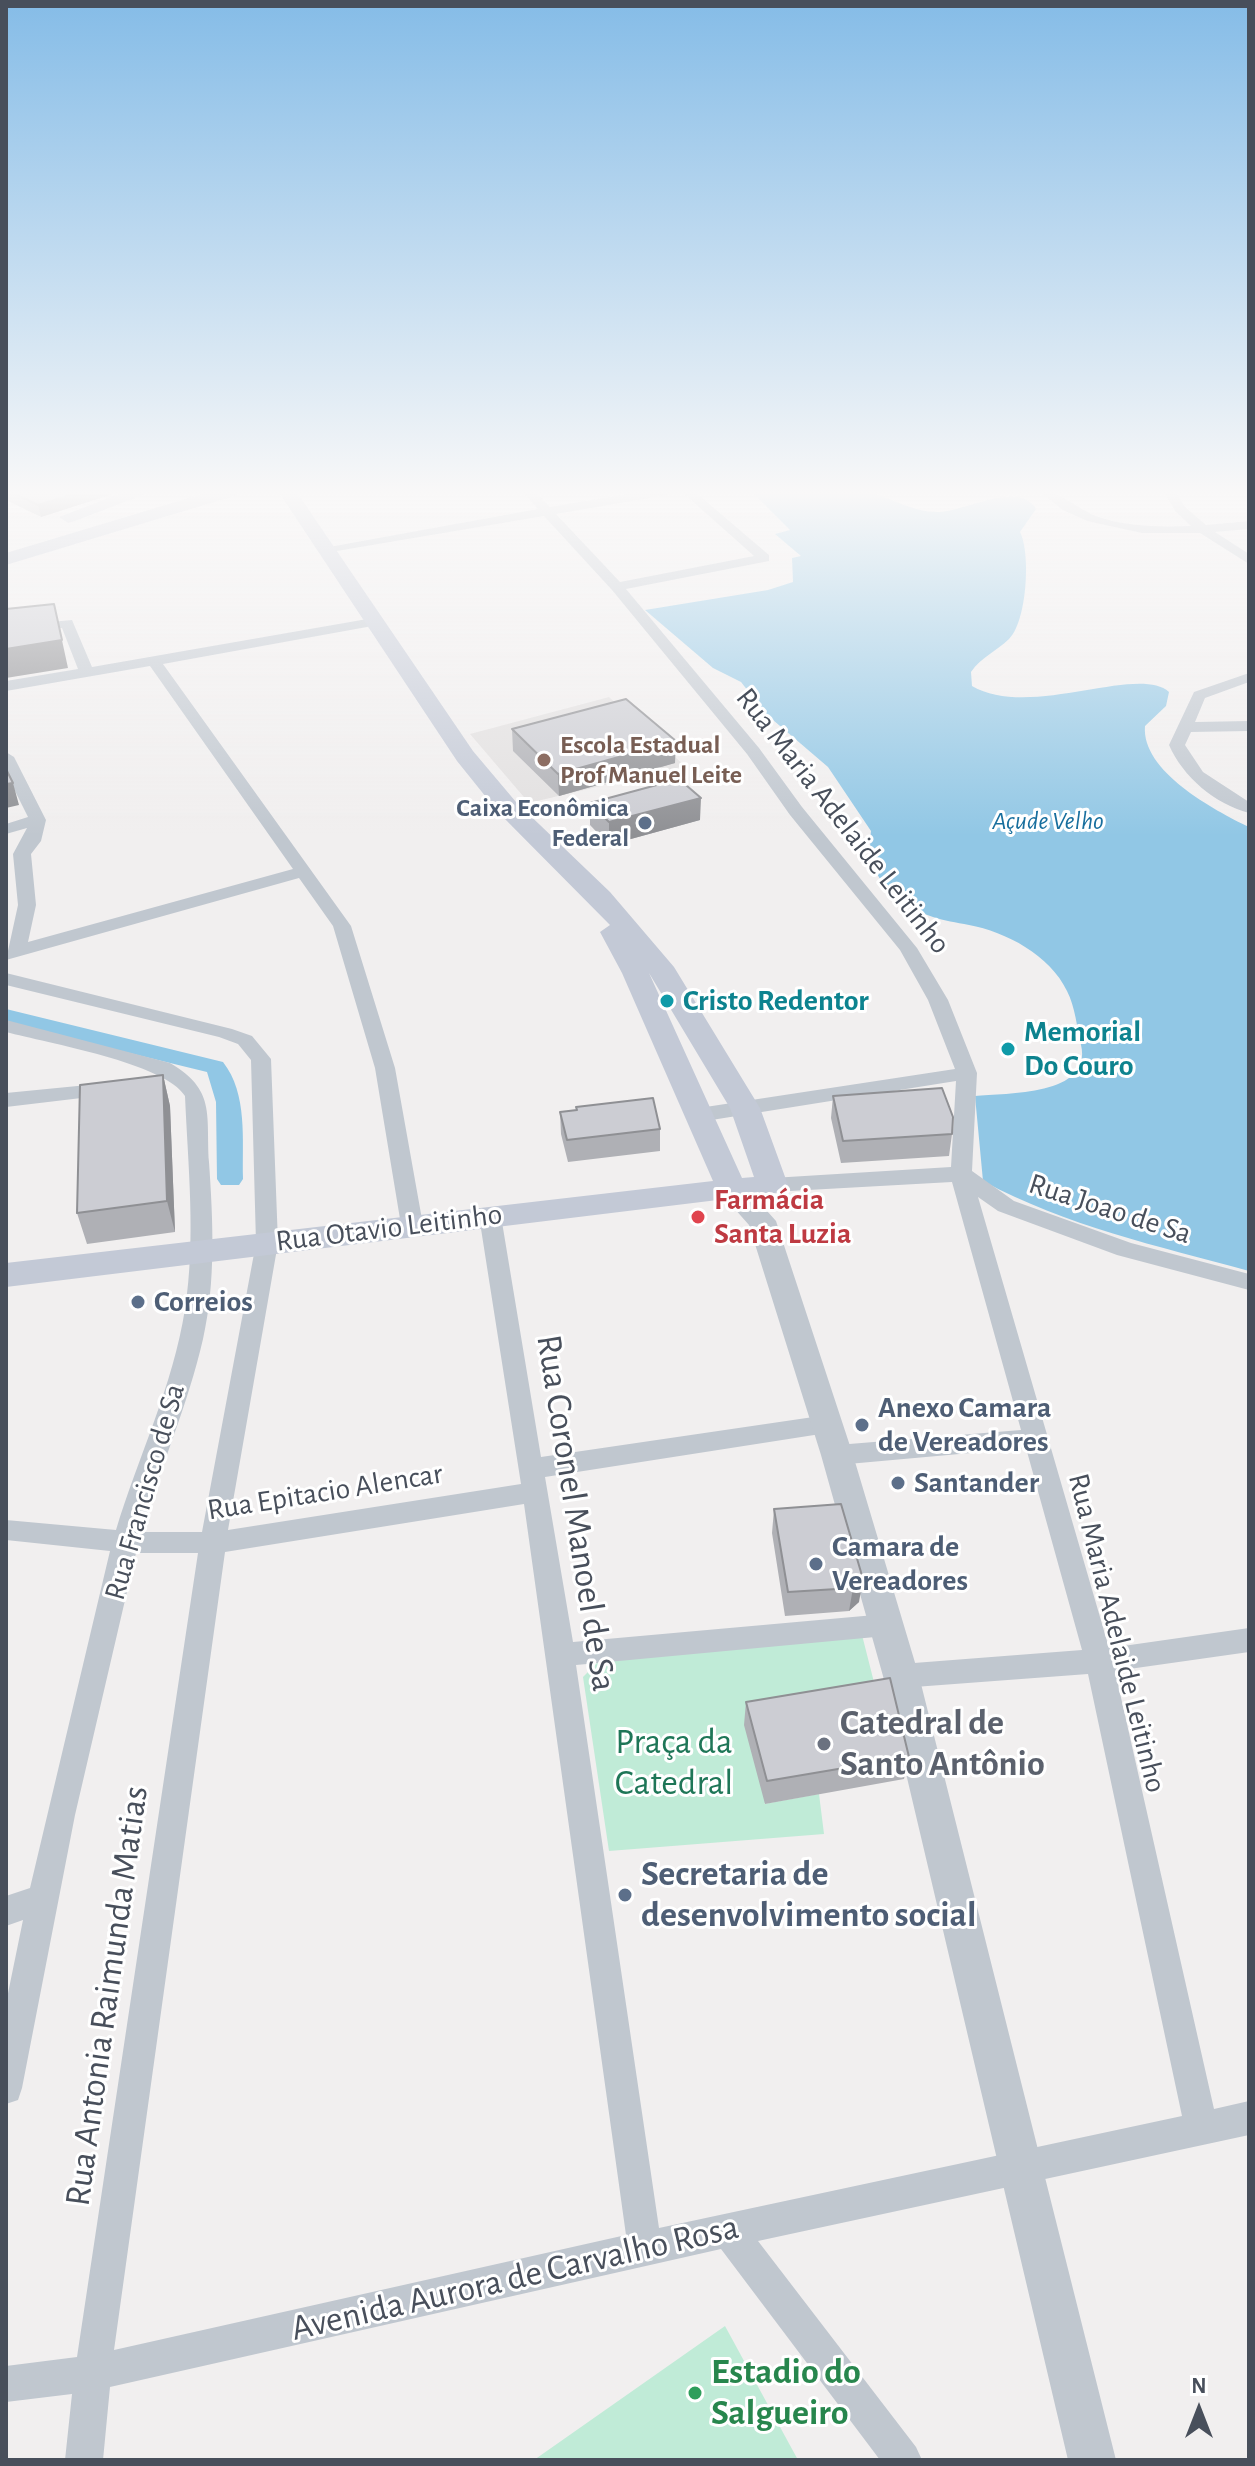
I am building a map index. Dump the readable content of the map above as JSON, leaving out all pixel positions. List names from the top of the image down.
{
  "streets": {
    "main road": ["Rua Otavio Leitinho"],
    "street": [
      "Rua Maria Adelaide Leitinho",
      "Rua Joao de Sa",
      "Rua Francisco de Sa",
      "Rua Epitacio Alencar",
      "Rua Coronel Manoel de Sa",
      "Rua Antonia Raimunda Matias",
      "Avenida Aurora de Carvalho Rosa"
    ]
  },
  "crossings": [
    ["Rua Maria Adelaide Leitinho", "Rua Joao de Sa"],
    ["Rua Maria Adelaide Leitinho", "Avenida Aurora de Carvalho Rosa"],
    ["Rua Otavio Leitinho", "Rua Francisco de Sa"],
    ["Rua Otavio Leitinho", "Rua Coronel Manoel de Sa"],
    ["Rua Otavio Leitinho", "Rua Antonia Raimunda Matias"],
    ["Rua Francisco de Sa", "Rua Epitacio Alencar"],
    ["Rua Epitacio Alencar", "Rua Coronel Manoel de Sa"],
    ["Rua Epitacio Alencar", "Rua Antonia Raimunda Matias"],
    ["Rua Coronel Manoel de Sa", "Avenida Aurora de Carvalho Rosa"],
    ["Rua Antonia Raimunda Matias", "Avenida Aurora de Carvalho Rosa"]
  ],
  "water": ["Açude Velho"],
  "parks": ["Praça da Catedral"],
  "places": [
    "Escola Estadual Prof Manuel Leite",
    "Caixa Econômica Federal",
    "Cristo Redentor",
    "Memorial Do Couro",
    "Farmácia Santa Luzia",
    "Correios",
    "Anexo Camara de Vereadores",
    "Santander",
    "Camara de Vereadores",
    "Catedral de Santo Antônio",
    "Secretaria de desenvolvimento social",
    "Estadio do Salgueiro"
  ],
  "north": "top"
}
